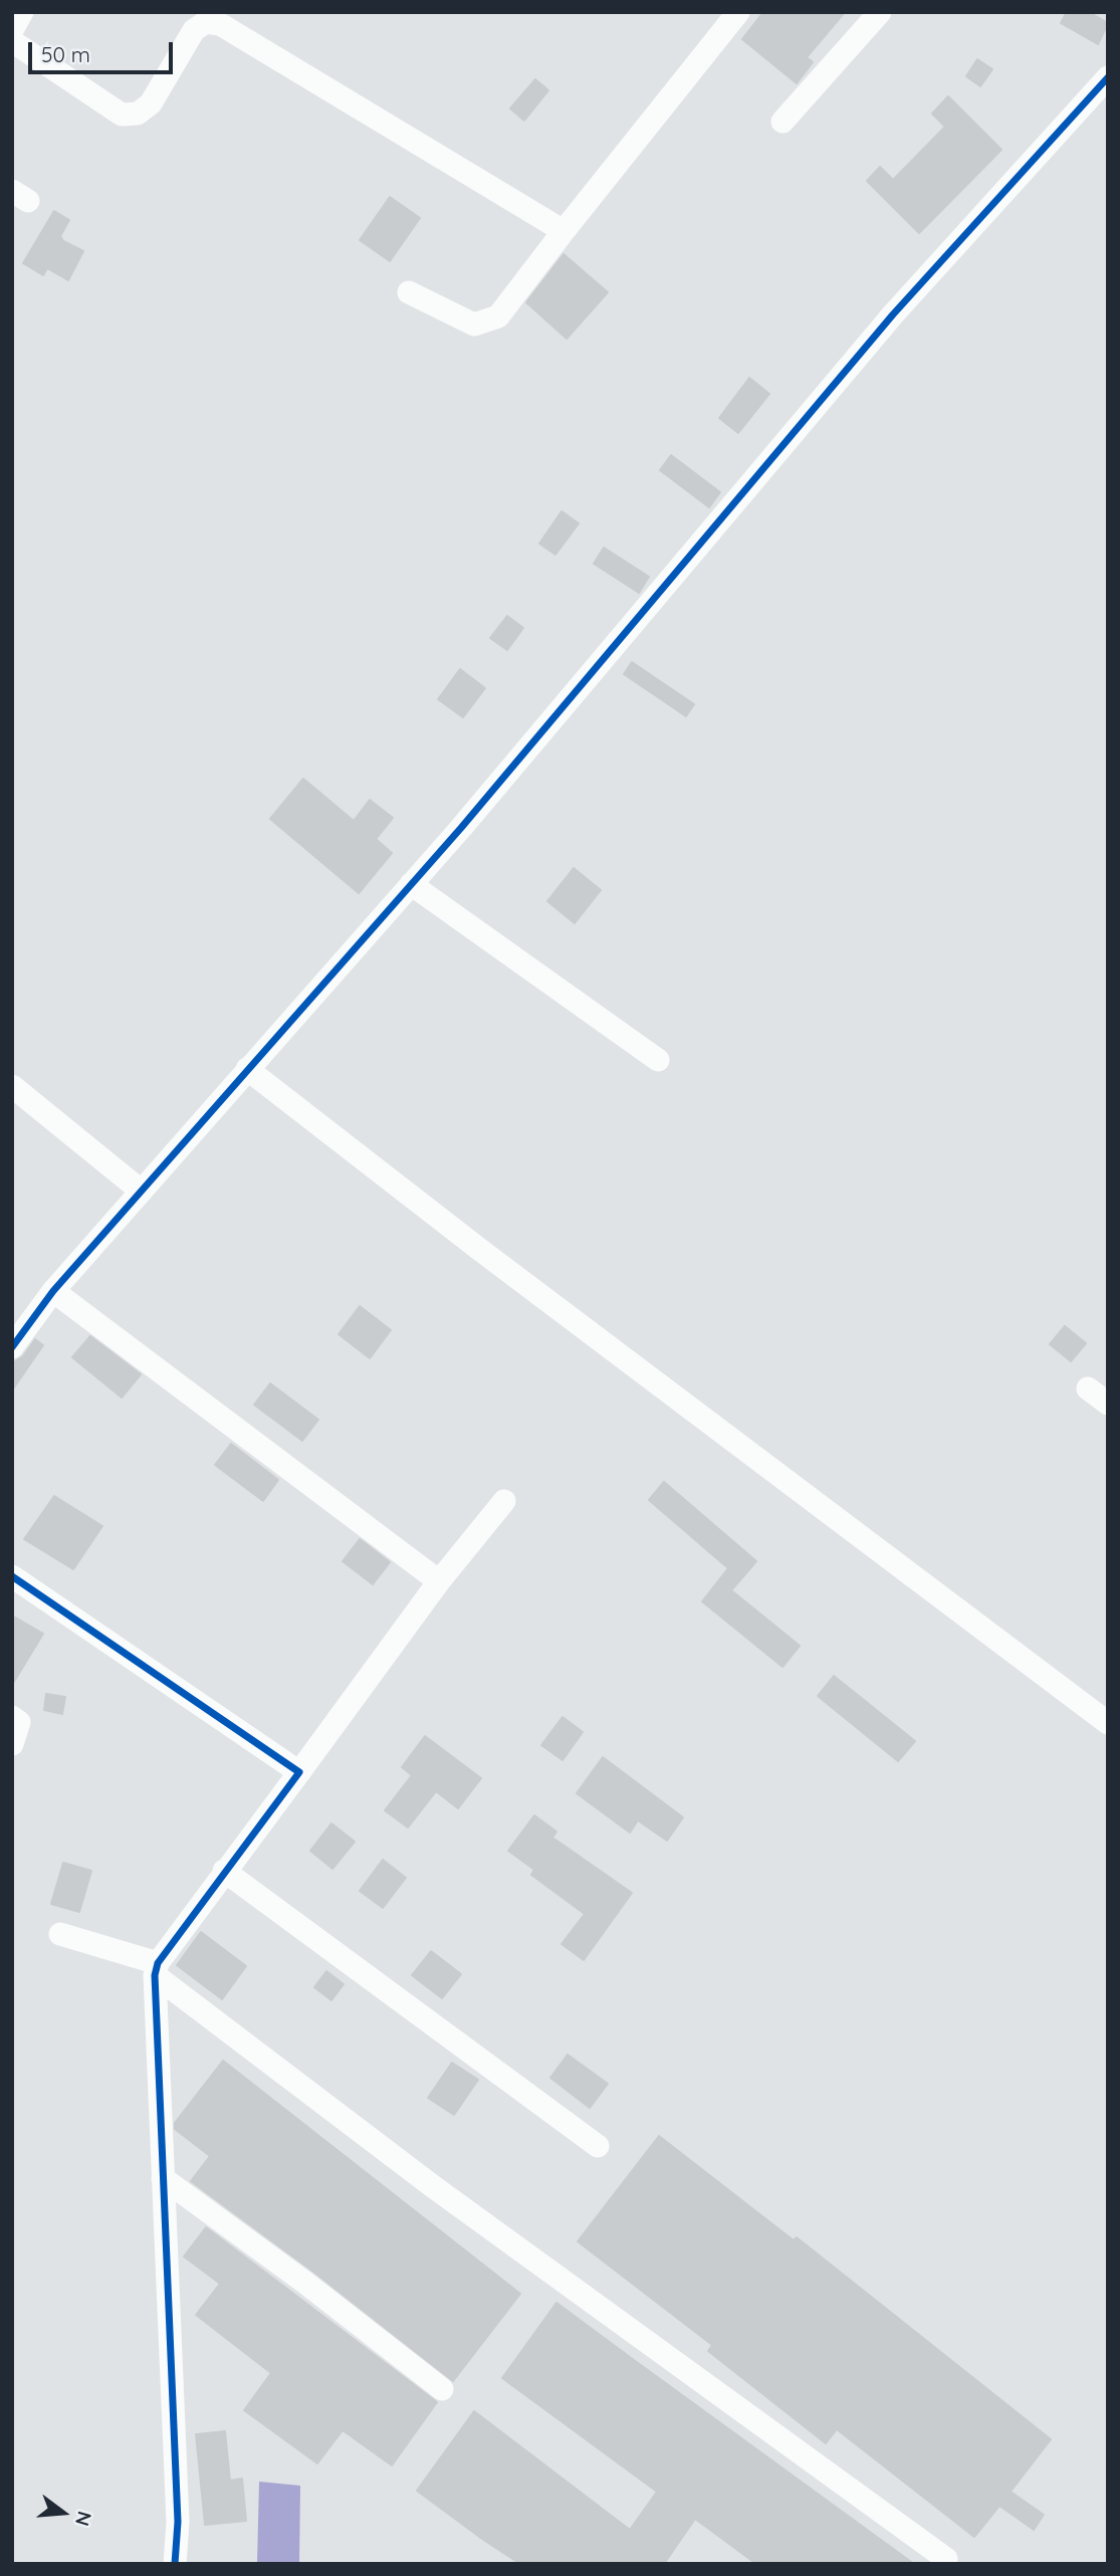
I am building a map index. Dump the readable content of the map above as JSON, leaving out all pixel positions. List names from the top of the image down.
{
  "scale_bar": "50 m",
  "north": "right"
}
